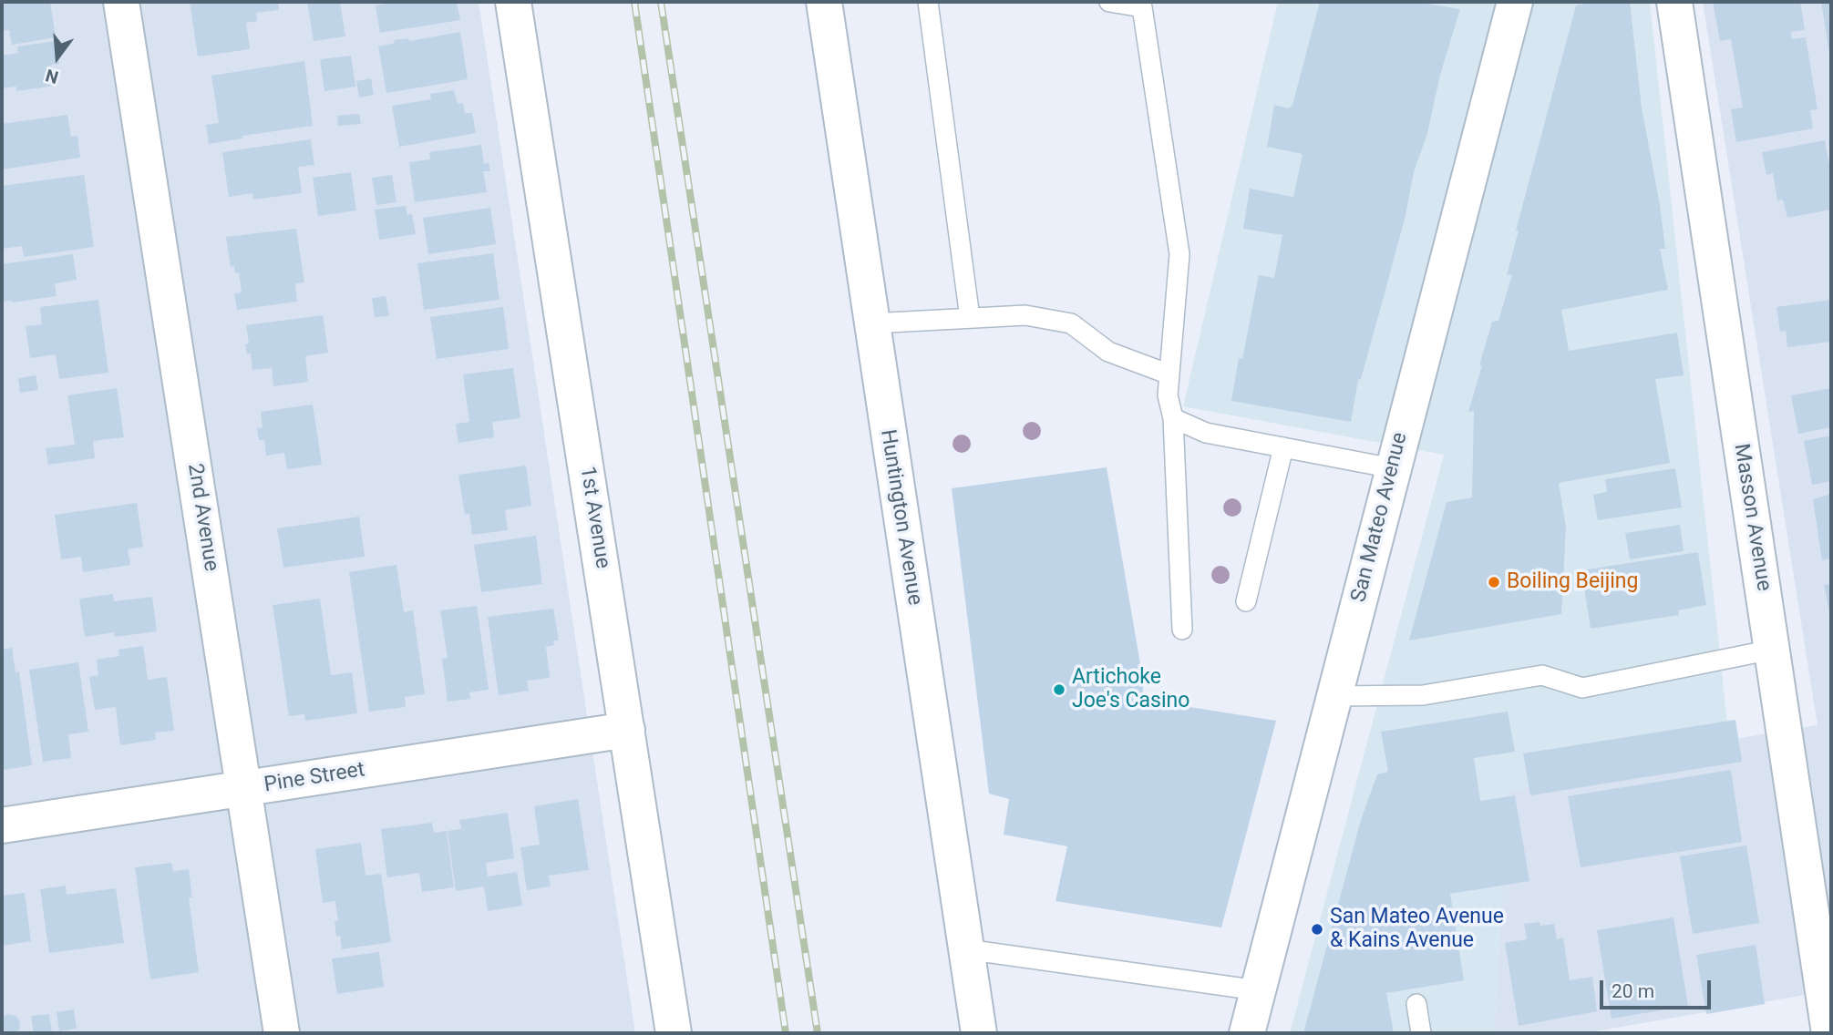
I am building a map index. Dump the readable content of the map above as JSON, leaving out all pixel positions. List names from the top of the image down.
{
  "streets": {
    "street": [
      "2nd Avenue",
      "1st Avenue",
      "Huntington Avenue",
      "San Mateo Avenue",
      "Masson Avenue",
      "Pine Street"
    ]
  },
  "crossings": [
    ["2nd Avenue", "Pine Street"],
    ["1st Avenue", "Pine Street"]
  ],
  "places": ["Boiling Beijing", "Artichoke Joe's Casino", "San Mateo Avenue & Kains Avenue"],
  "scale_bar": "20 m",
  "north": "bottom"
}
